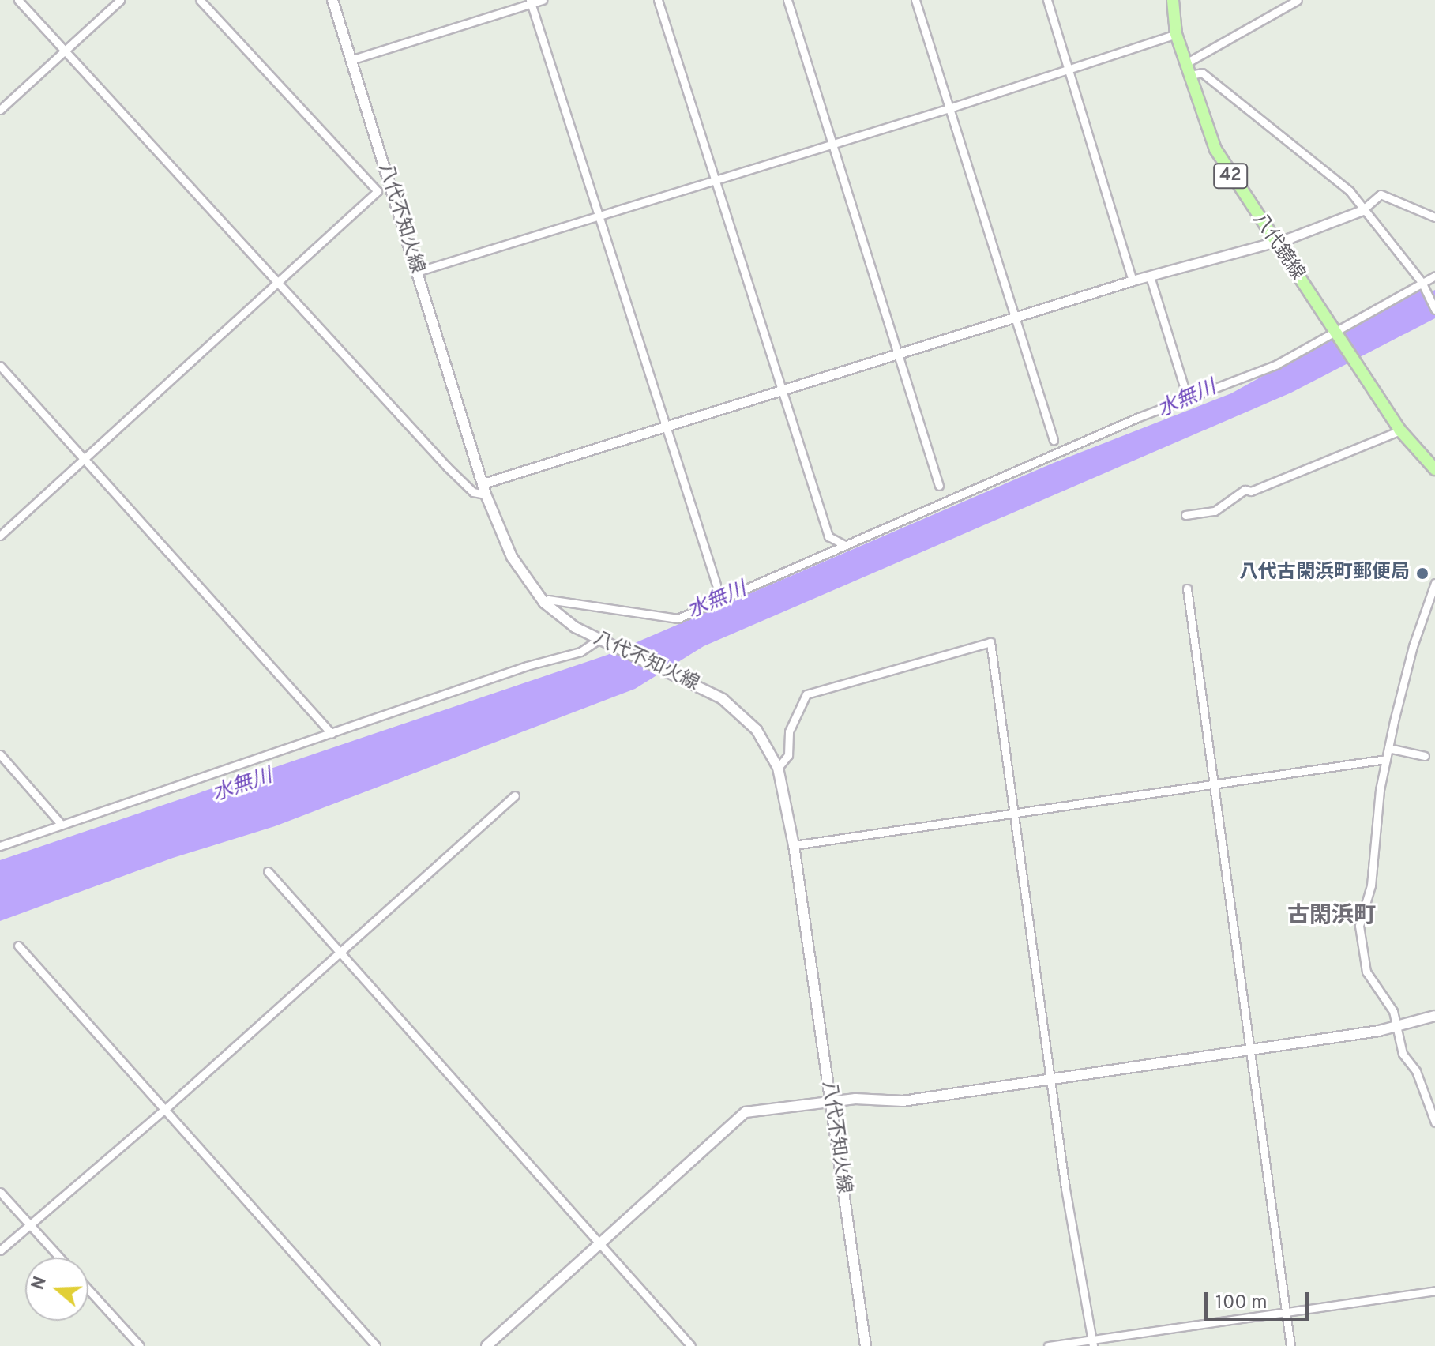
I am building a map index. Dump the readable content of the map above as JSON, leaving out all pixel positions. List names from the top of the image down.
{
  "streets": {
    "main road": ["42", "八代不知火線", "八代鏡線"]
  },
  "districts": ["古閑浜町"],
  "water": ["水無川"],
  "places": ["八代古閑浜町郵便局"],
  "scale_bar": "100 m",
  "north": "left"
}
